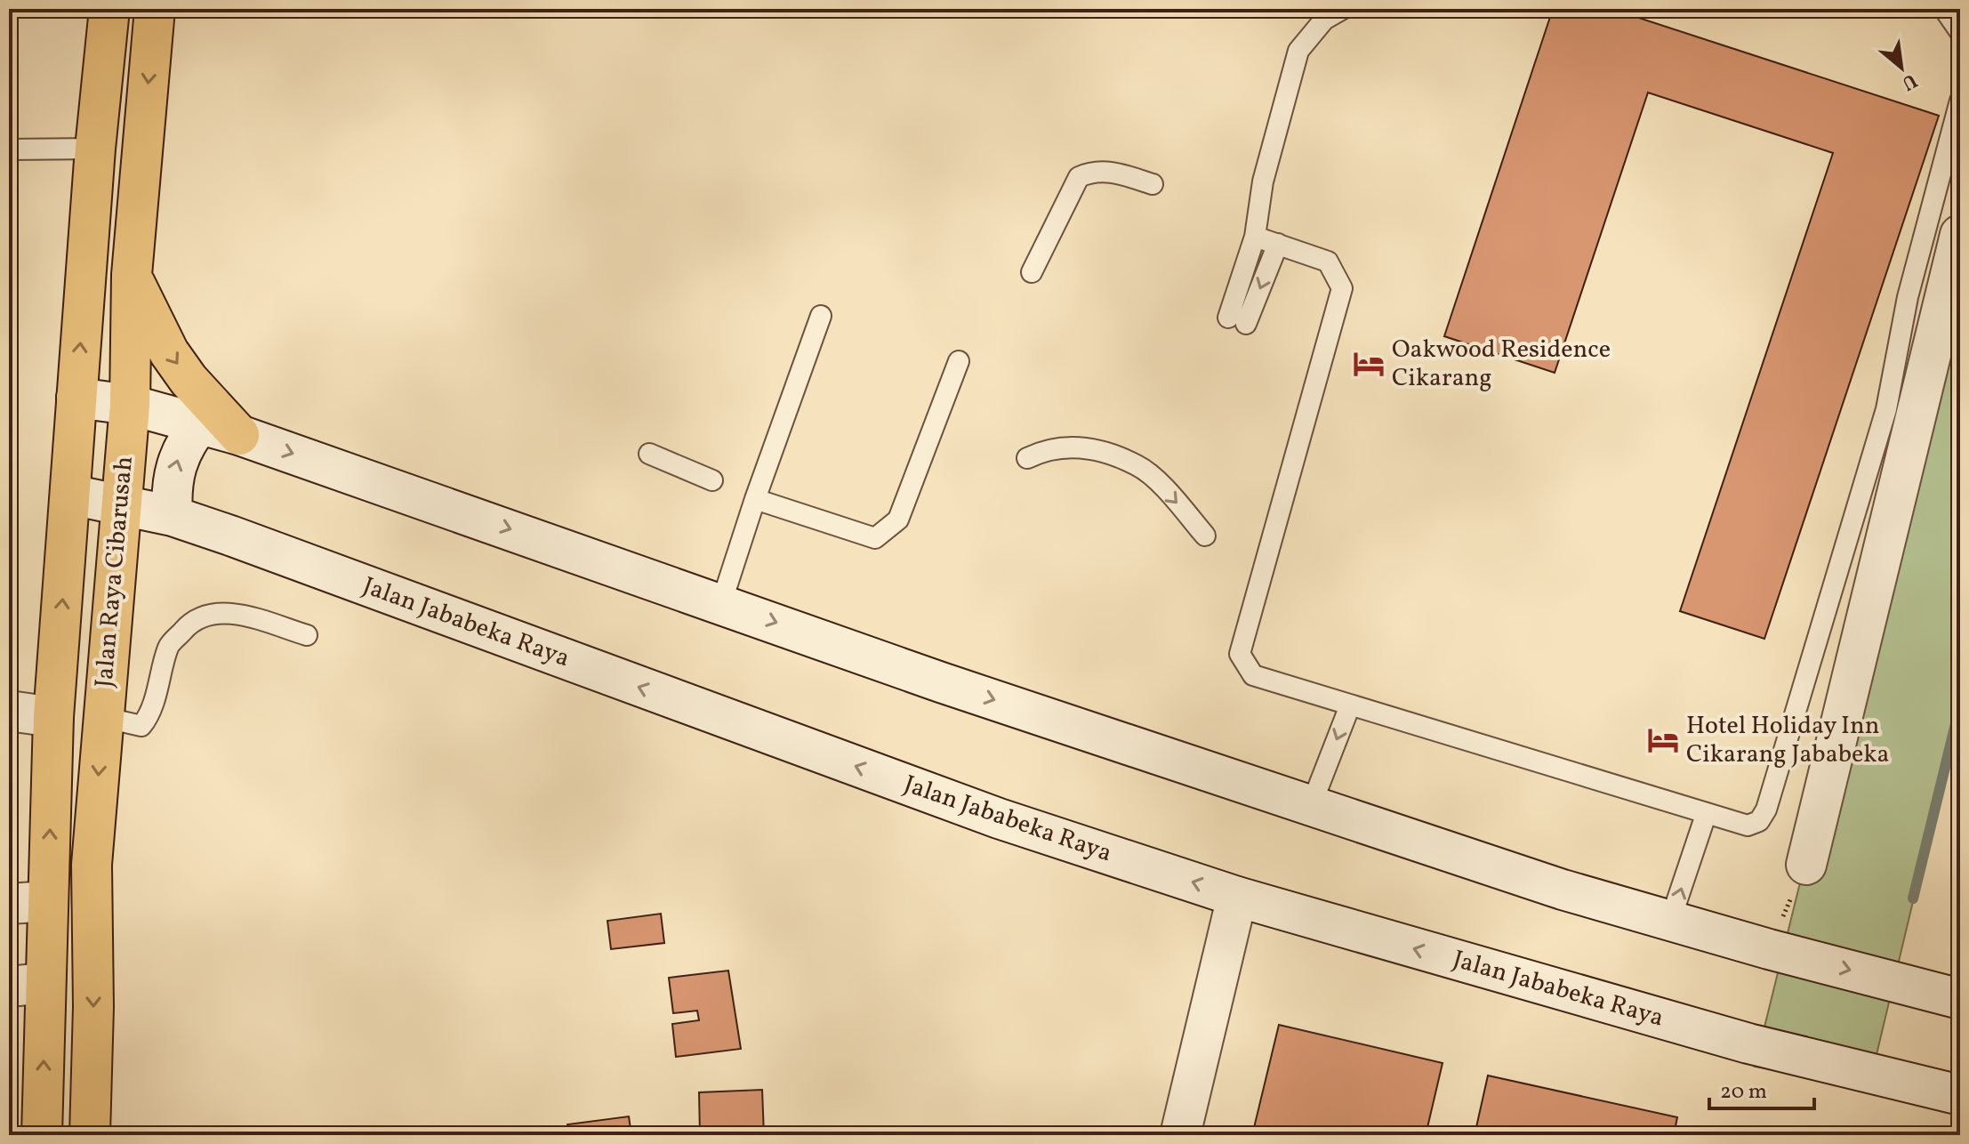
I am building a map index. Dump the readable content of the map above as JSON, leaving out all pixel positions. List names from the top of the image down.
{
  "streets": {
    "main road": ["Jalan Raya Cibarusah", "Jalan Jababeka Raya"]
  },
  "crossings": [
    ["Jalan Raya Cibarusah", "Jalan Jababeka Raya"]
  ],
  "places": {
    "hotel": ["Oakwood Residence Cikarang", "Hotel Holiday Inn Cikarang Jababeka"]
  },
  "scale_bar": "20 m",
  "north": "bottom right"
}
